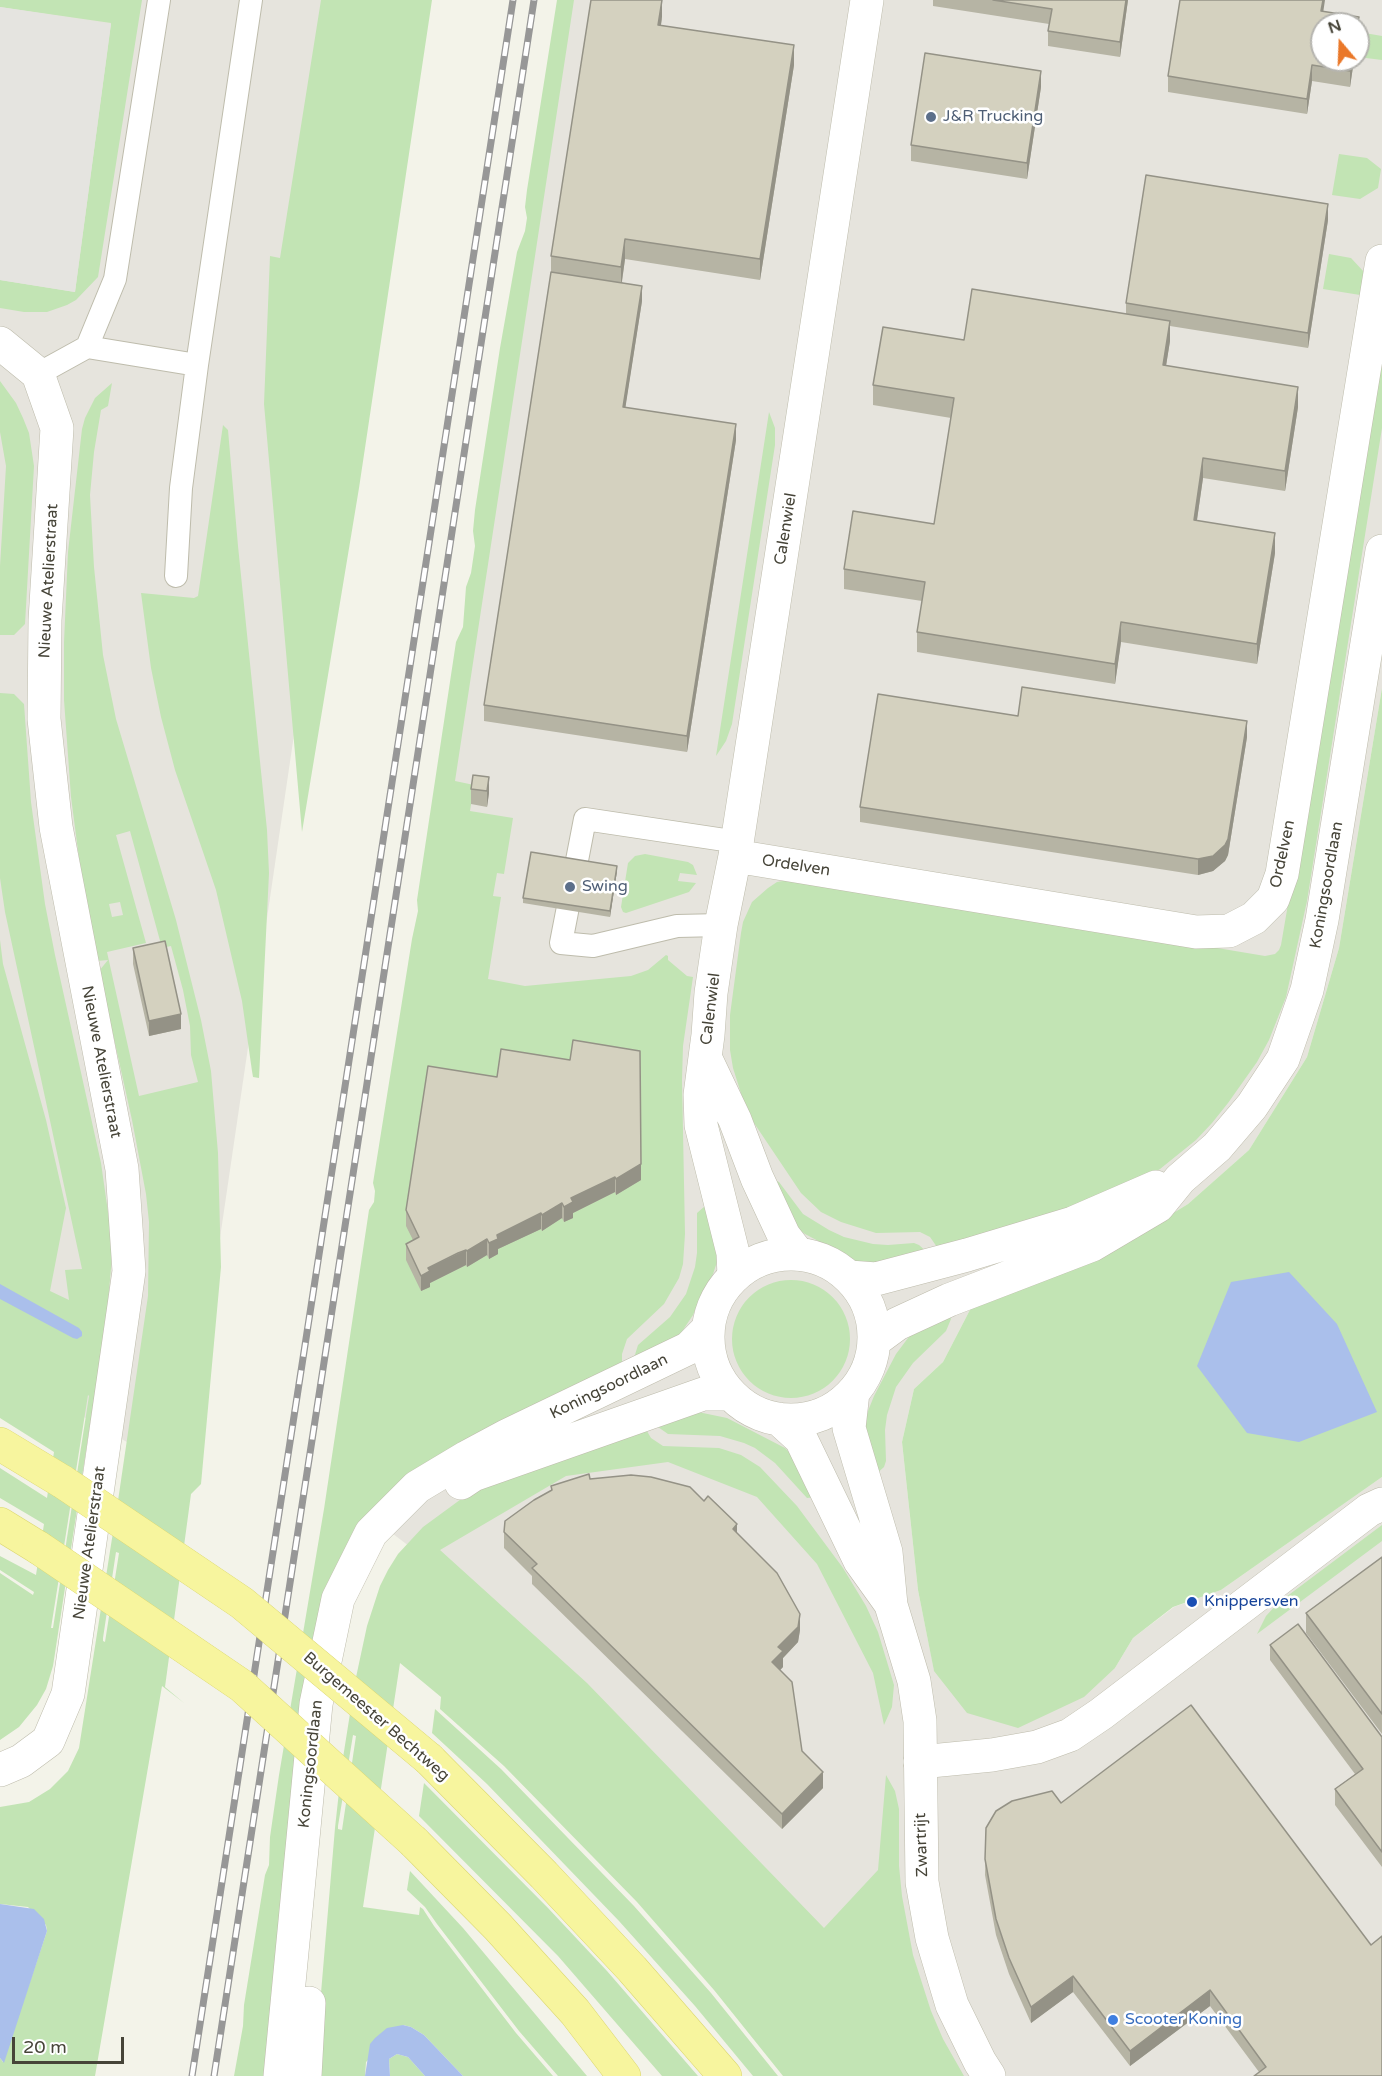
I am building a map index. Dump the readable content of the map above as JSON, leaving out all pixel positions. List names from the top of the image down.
{
  "streets": {
    "main road": ["Burgemeester Bechtweg"],
    "street": [
      "Calenwiel",
      "Nieuwe Atelierstraat",
      "Ordelven",
      "Koningsoordlaan",
      "Zwartrijt"
    ]
  },
  "crossings": [
    ["Calenwiel", "Ordelven"],
    ["Calenwiel", "Koningsoordlaan"],
    ["Calenwiel", "Zwartrijt"],
    ["Koningsoordlaan", "Zwartrijt"]
  ],
  "places": [
    "J&R Trucking",
    "Swing",
    "Knippersven",
    "Scooter Koning"
  ],
  "scale_bar": "20 m",
  "north": "top"
}
